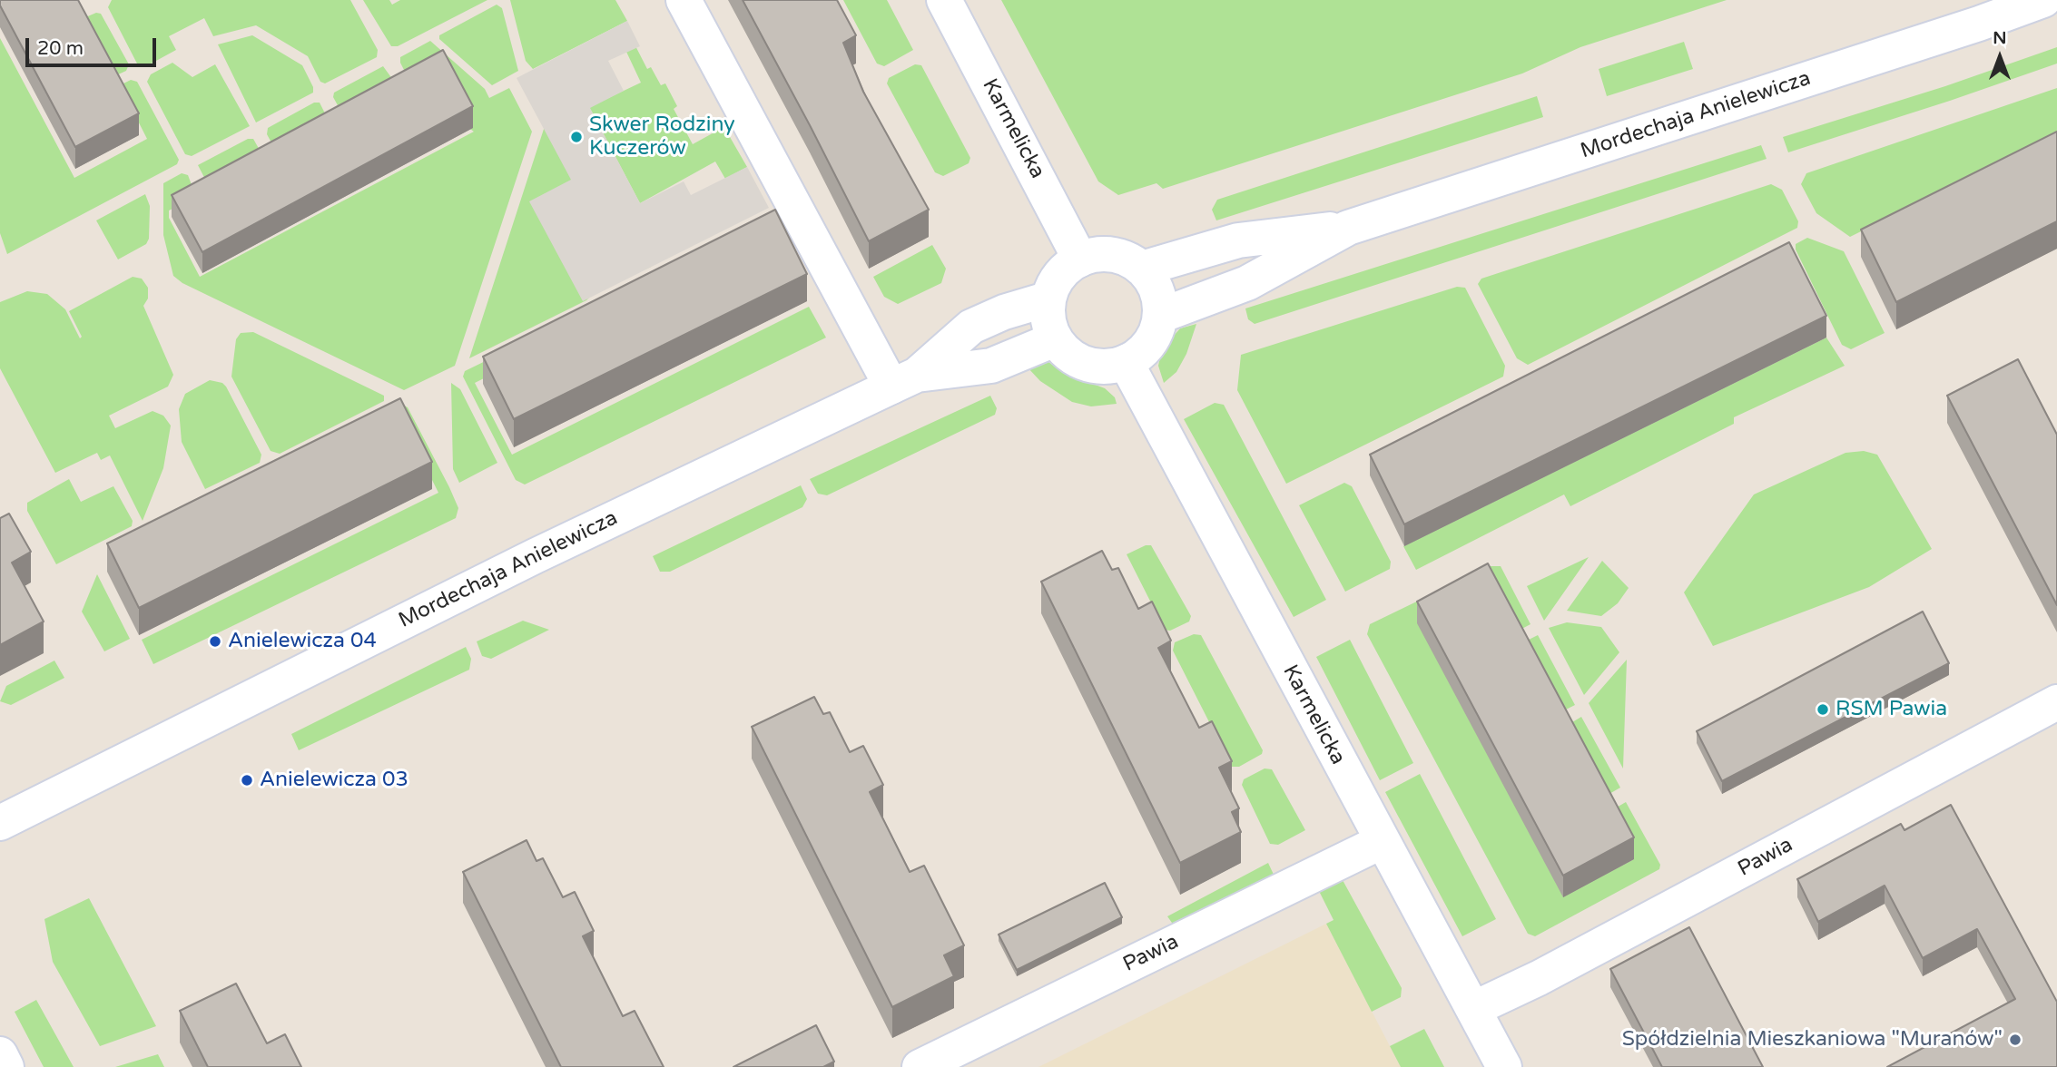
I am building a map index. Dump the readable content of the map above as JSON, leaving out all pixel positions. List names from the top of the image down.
{
  "streets": {
    "street": ["Mordechaja Anielewicza", "Karmelicka", "Pawia"]
  },
  "crossings": [
    ["Mordechaja Anielewicza", "Karmelicka"],
    ["Karmelicka", "Pawia"]
  ],
  "places": [
    "Skwer Rodziny Kuczerów",
    "Anielewicza 04",
    "RSM Pawia",
    "Anielewicza 03",
    "Spółdzielnia Mieszkaniowa \"Muranów\""
  ],
  "scale_bar": "20 m",
  "north": "top"
}
